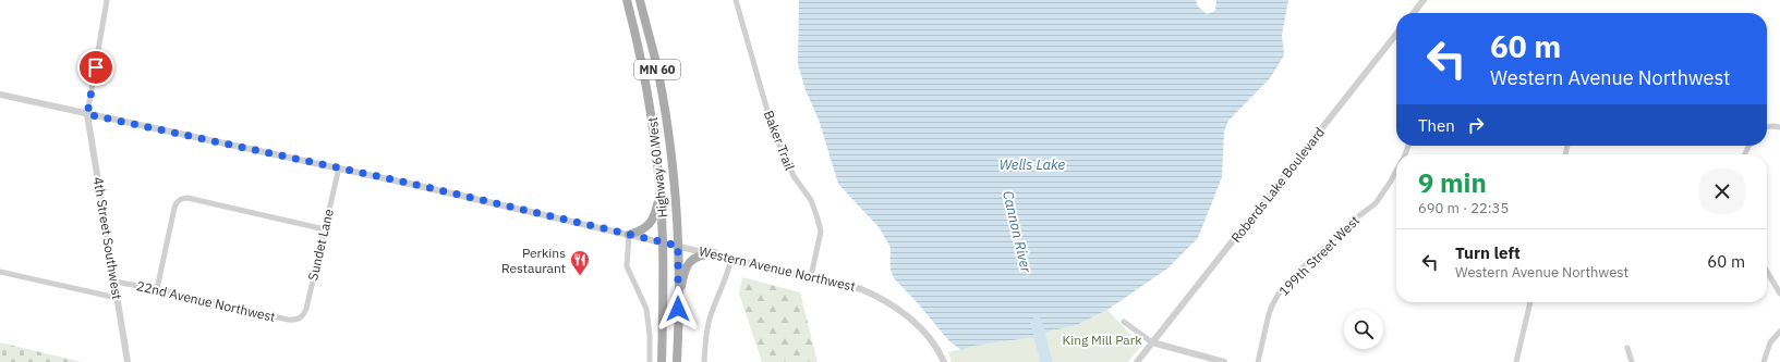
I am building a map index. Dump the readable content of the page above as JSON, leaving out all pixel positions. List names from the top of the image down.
{
  "streets": {
    "main road": ["MN 60", "Highway 60 West"],
    "street": [
      "Baker Trail",
      "Roberds Lake Boulevard",
      "4th Street Southwest",
      "Sundet Lane",
      "199th Street West",
      "Western Avenue Northwest",
      "22nd Avenue Northwest"
    ]
  },
  "crossings": [
    ["Baker Trail", "Western Avenue Northwest"],
    ["Highway 60 West", "Western Avenue Northwest"],
    ["4th Street Southwest", "Western Avenue Northwest"],
    ["4th Street Southwest", "22nd Avenue Northwest"],
    ["Sundet Lane", "Western Avenue Northwest"],
    ["Sundet Lane", "22nd Avenue Northwest"]
  ],
  "water": ["Wells Lake", "Cannon River"],
  "parks": ["King Mill Park"],
  "places": {
    "restaurant": ["Perkins Restaurant"]
  },
  "page": {
    "turn": ["60 m", "Western Avenue Northwest"],
    "then": "Then",
    "heading": ["9 min", "690 m · 22:35"],
    "list": [
      {
        "name": "Turn left",
        "note": "Western Avenue Northwest",
        "value": "60 m"
      }
    ]
  }
}
